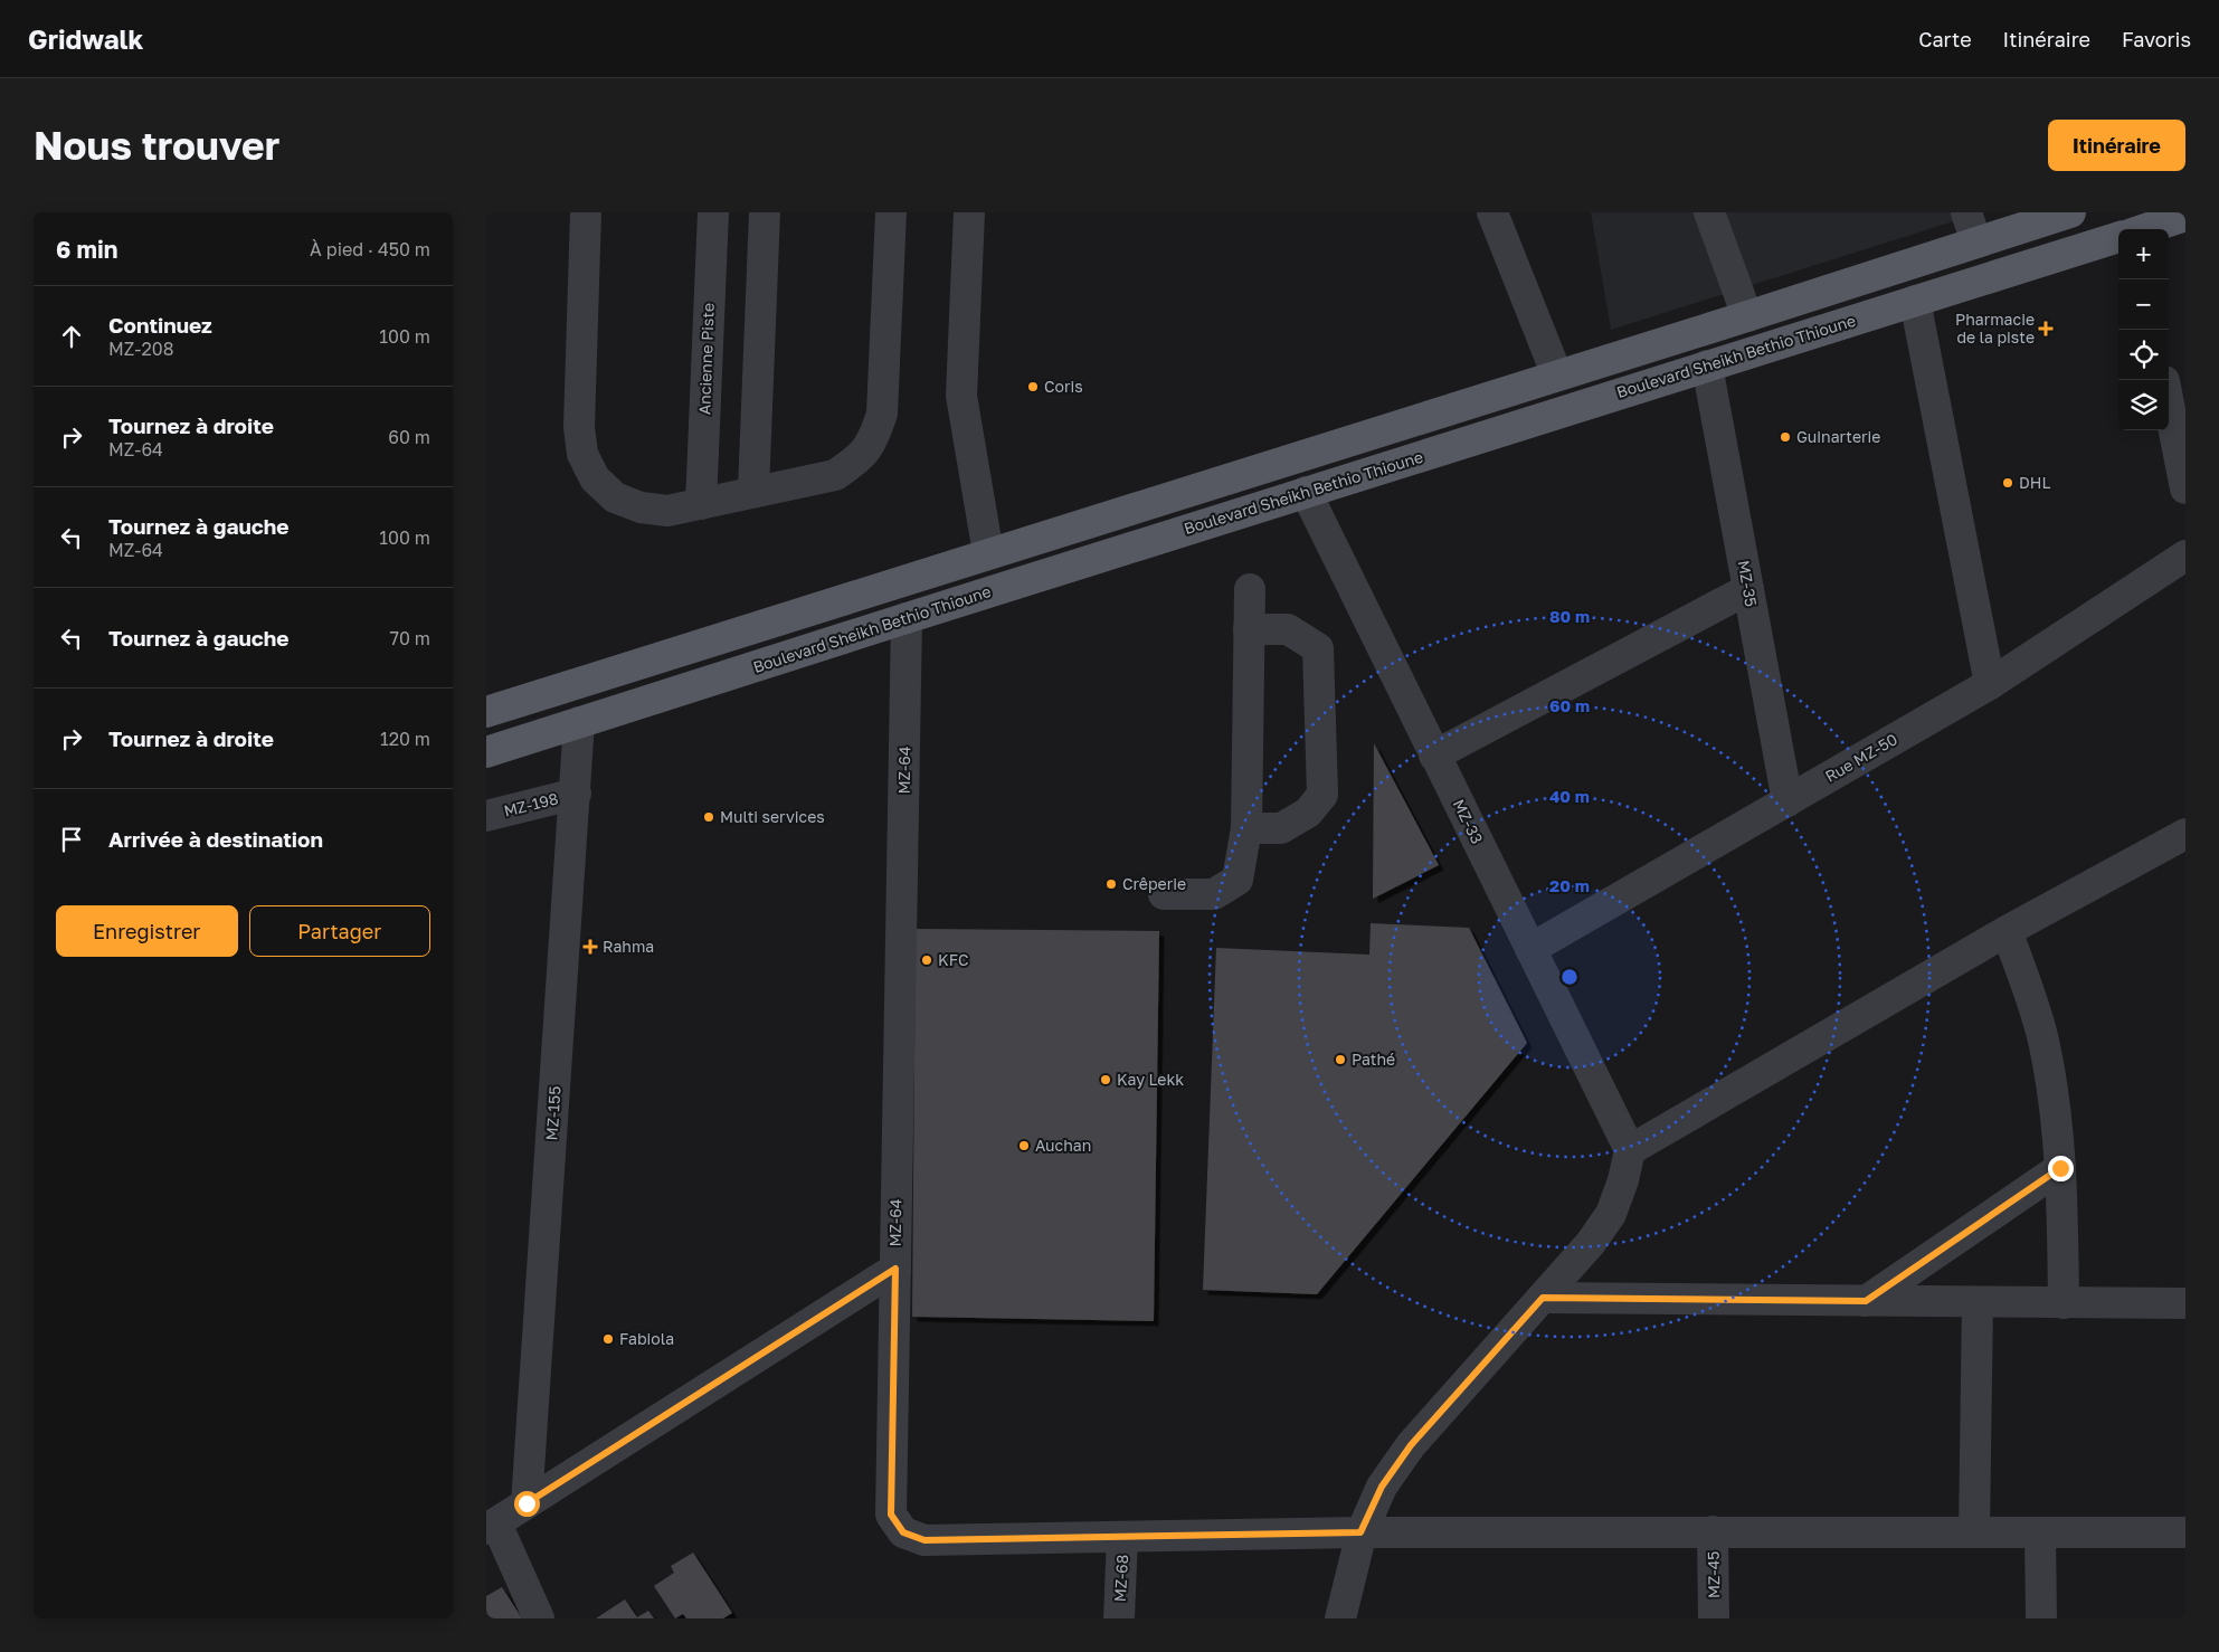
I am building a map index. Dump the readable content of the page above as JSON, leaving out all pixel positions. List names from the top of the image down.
{
  "streets": {
    "main road": ["Boulevard Sheikh Bethio Thioune"],
    "street": [
      "Ancienne Piste",
      "MZ-35",
      "Rue MZ-50",
      "MZ-64",
      "MZ-198",
      "MZ-33",
      "MZ-155",
      "MZ-45",
      "MZ-68"
    ]
  },
  "crossings": [
    ["Boulevard Sheikh Bethio Thioune", "MZ-35"],
    ["Boulevard Sheikh Bethio Thioune", "MZ-64"],
    ["Boulevard Sheikh Bethio Thioune", "MZ-33"],
    ["Boulevard Sheikh Bethio Thioune", "MZ-155"],
    ["MZ-35", "Rue MZ-50"],
    ["Rue MZ-50", "MZ-33"],
    ["MZ-64", "MZ-45"],
    ["MZ-64", "MZ-68"],
    ["MZ-198", "MZ-155"]
  ],
  "places": {
    "health": ["Pharmacie de la piste", "Rahma"],
    "other": [
      "Coris",
      "Guinarterie",
      "DHL",
      "Multi services",
      "Crêperie",
      "KFC",
      "Pathé",
      "Kay Lekk",
      "Auchan",
      "Fabiola"
    ]
  },
  "page": {
    "header": "Gridwalk",
    "nav": ["Carte", "Itinéraire", "Favoris"],
    "buttons": [
      "Itinéraire",
      ["Enregistrer", "Partager"]
    ],
    "title": "Nous trouver",
    "heading": ["6 min", "À pied · 450 m"],
    "map_buttons": ["+", "−"],
    "list": [
      ["Continuez", "MZ-208", "100 m"],
      ["Tournez à droite", "MZ-64", "60 m"],
      ["Tournez à gauche", "MZ-64", "100 m"],
      ["Tournez à gauche", "70 m"],
      ["Tournez à droite", "120 m"],
      "Arrivée à destination"
    ]
  },
  "rings": [
    "80 m",
    "60 m",
    "40 m",
    "20 m"
  ]
}
